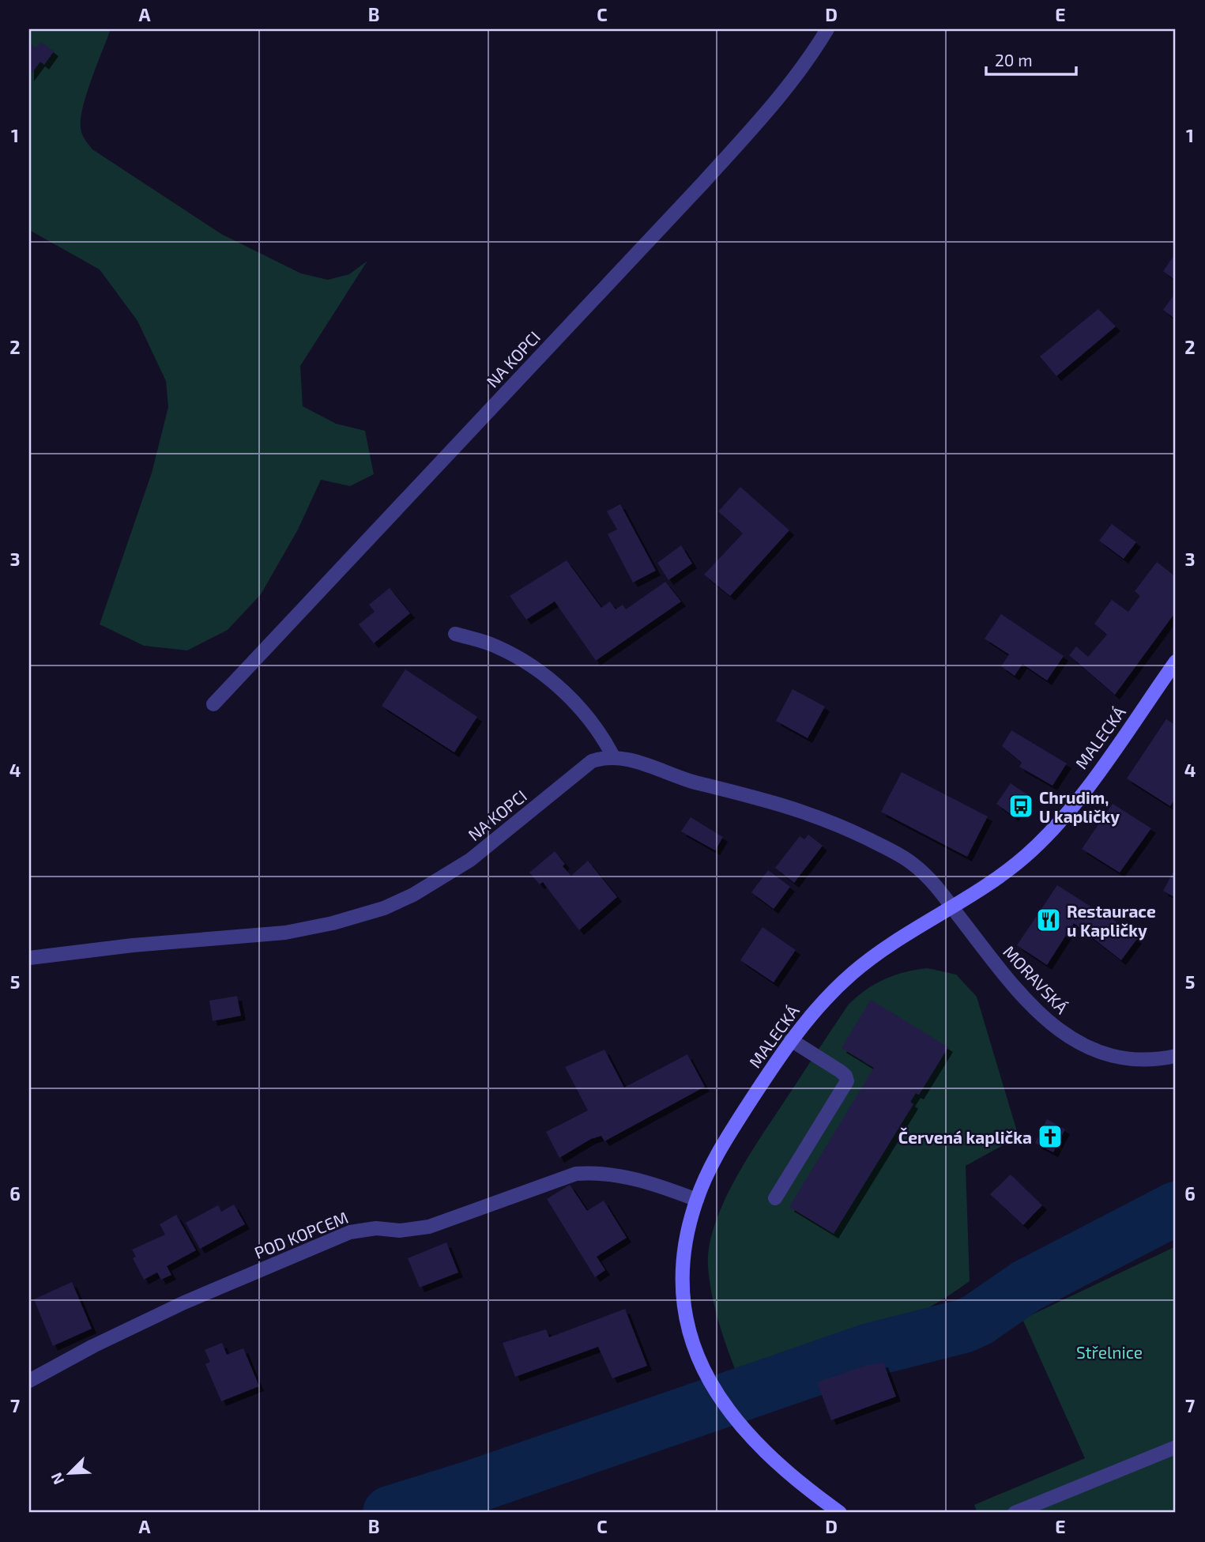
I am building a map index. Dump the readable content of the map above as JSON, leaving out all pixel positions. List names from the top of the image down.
{
  "streets": {
    "street": [
      "NA KOPCI",
      "MALECKÁ",
      "MORAVSKÁ",
      "POD KOPCEM"
    ]
  },
  "crossings": [
    ["MALECKÁ", "MORAVSKÁ"],
    ["MALECKÁ", "POD KOPCEM"]
  ],
  "parks": ["Střelnice"],
  "places": {
    "bus stop": ["Chrudim, U kapličky"],
    "restaurant": ["Restaurace u Kapličky"],
    "church": ["Červená kaplička"]
  },
  "scale_bar": "20 m",
  "north": "bottom left",
  "grid": {
    "columns": [
      "A",
      "B",
      "C",
      "D",
      "E"
    ],
    "rows": [
      "1",
      "2",
      "3",
      "4",
      "5",
      "6",
      "7"
    ]
  }
}
